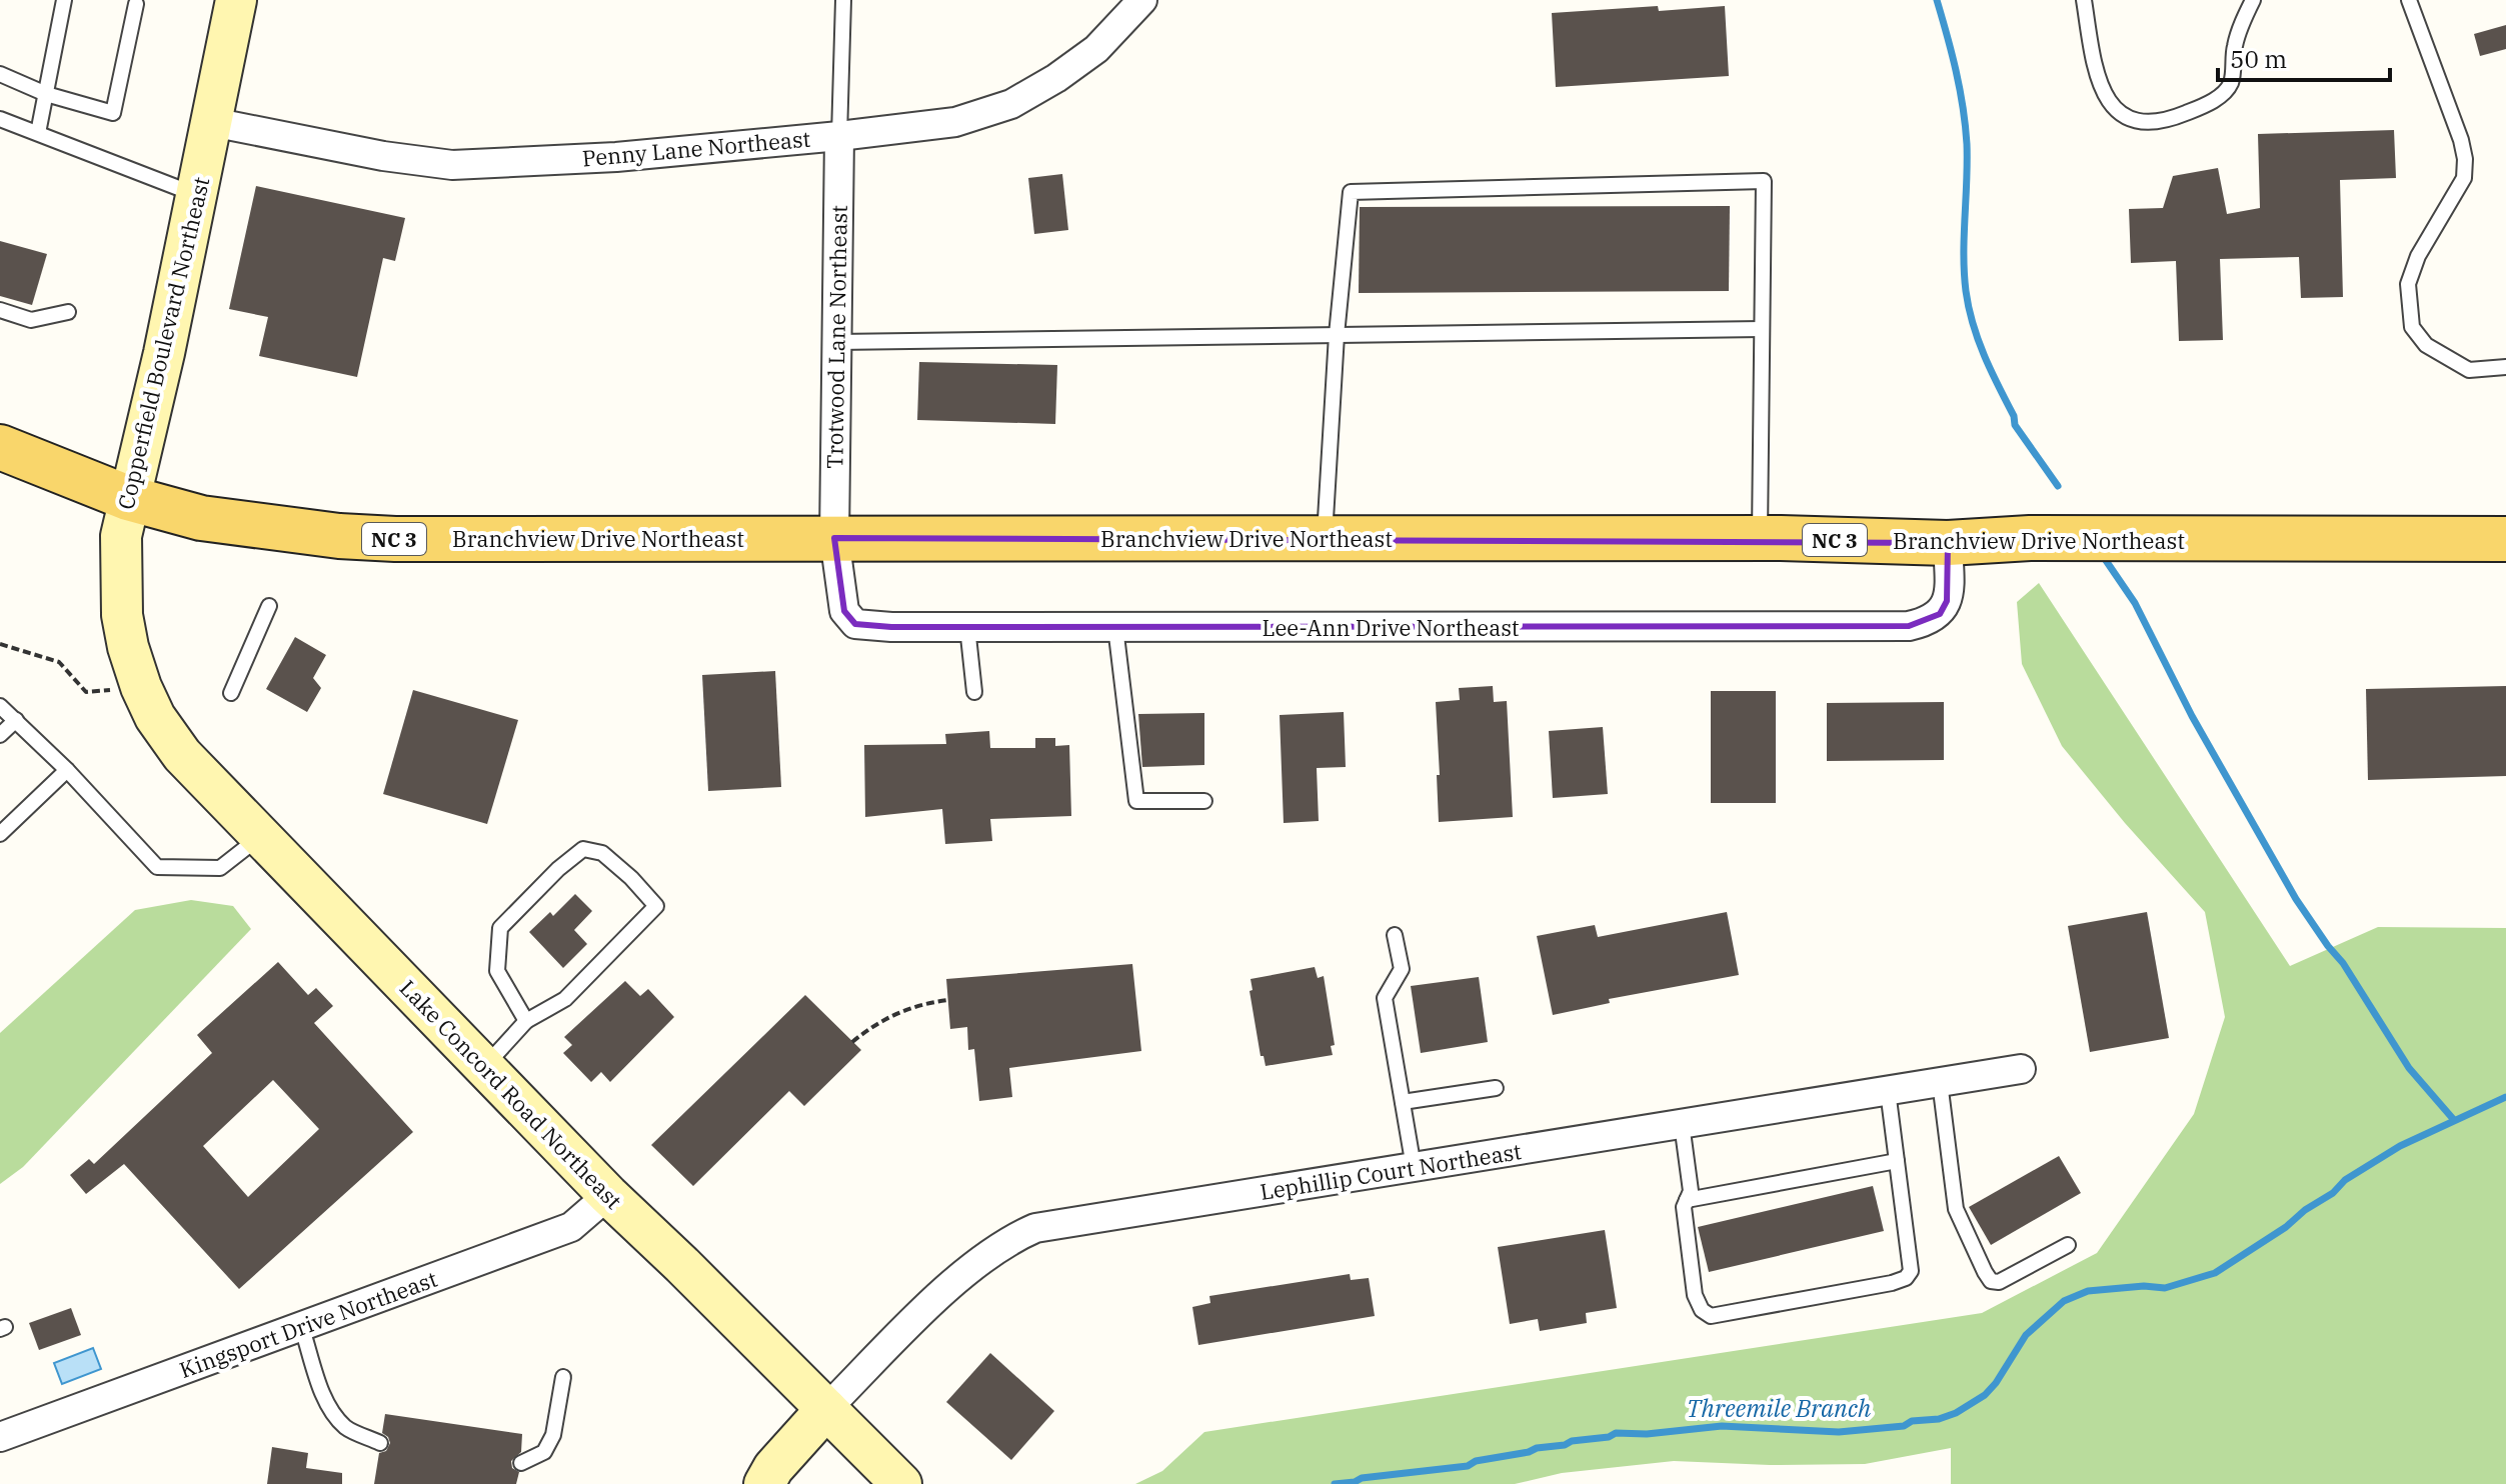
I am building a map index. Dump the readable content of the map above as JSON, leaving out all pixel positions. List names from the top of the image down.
{
  "streets": {
    "main road": [
      "Copperfield Boulevard Northeast",
      "Branchview Drive Northeast",
      "NC 3",
      "Lake Concord Road Northeast"
    ],
    "street": [
      "Penny Lane Northeast",
      "Trotwood Lane Northeast",
      "Lee-Ann Drive Northeast",
      "Lephillip Court Northeast",
      "Kingsport Drive Northeast"
    ]
  },
  "crossings": [
    ["Penny Lane Northeast", "Trotwood Lane Northeast"],
    ["Penny Lane Northeast", "Copperfield Boulevard Northeast"],
    ["Trotwood Lane Northeast", "Branchview Drive Northeast"],
    ["Trotwood Lane Northeast", "Lee-Ann Drive Northeast"],
    ["Copperfield Boulevard Northeast", "Branchview Drive Northeast"],
    ["Copperfield Boulevard Northeast", "Lake Concord Road Northeast"],
    ["Branchview Drive Northeast", "Lee-Ann Drive Northeast"],
    ["Lake Concord Road Northeast", "Lephillip Court Northeast"],
    ["Lake Concord Road Northeast", "Kingsport Drive Northeast"]
  ],
  "water": ["Threemile Branch"],
  "scale_bar": "50 m"
}
